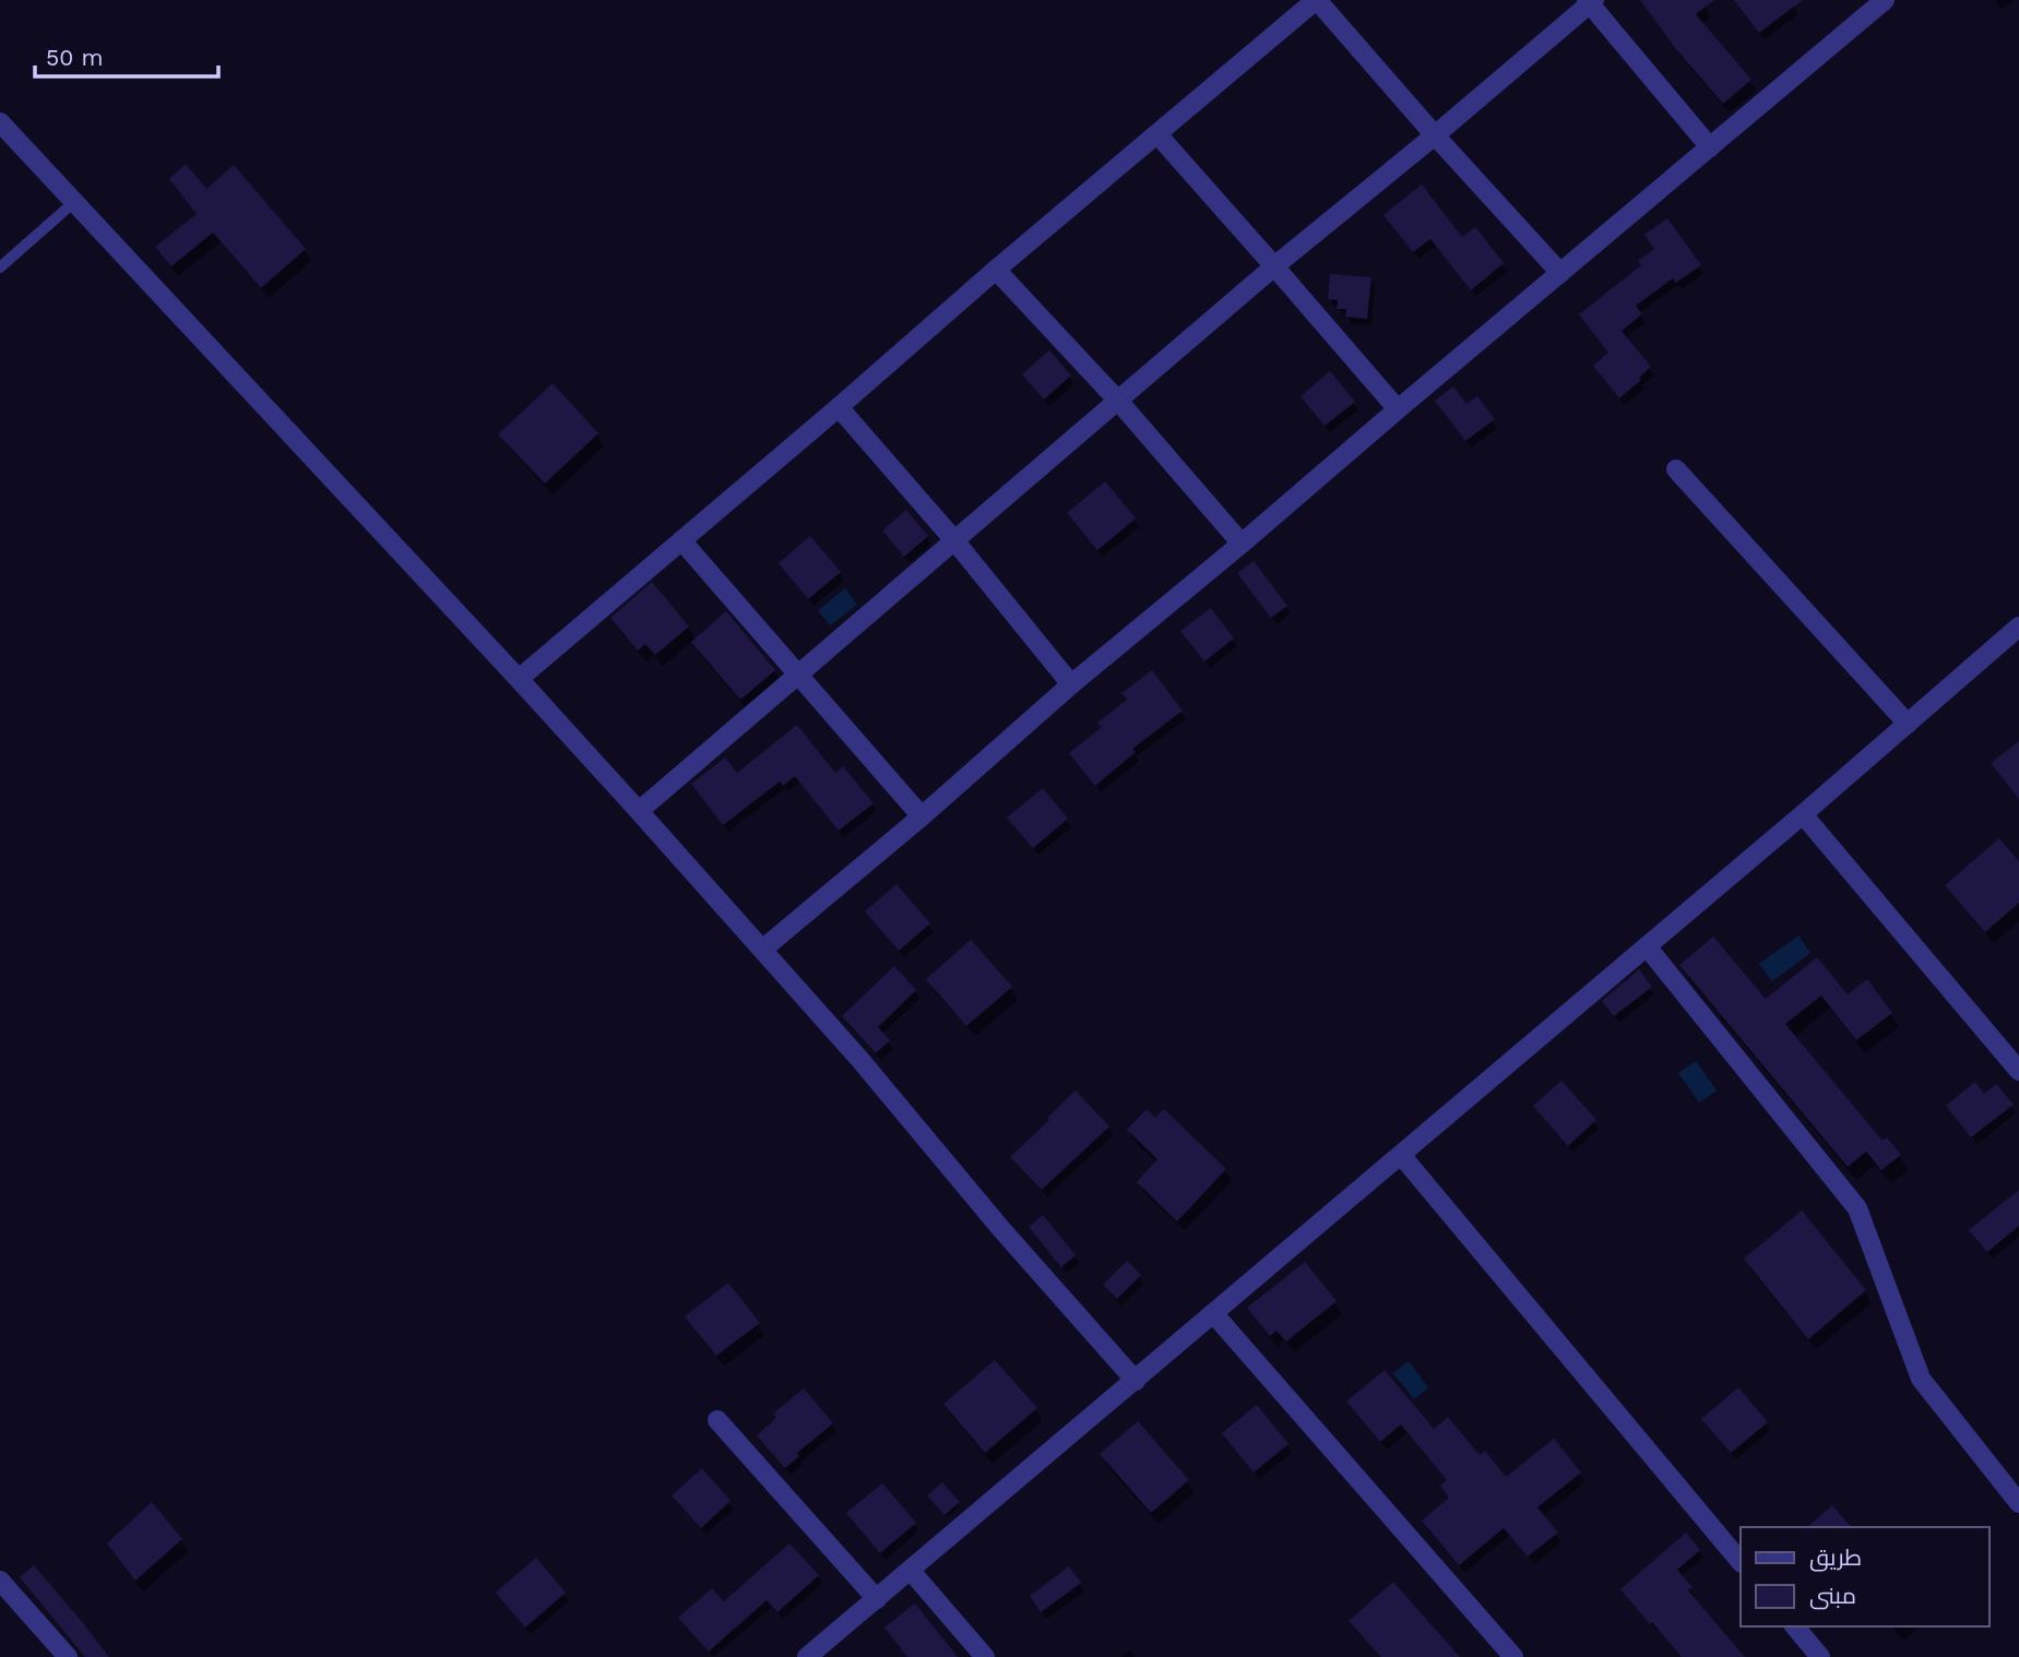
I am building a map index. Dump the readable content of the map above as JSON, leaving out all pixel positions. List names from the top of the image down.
{
  "legend": ["طريق", "مبنى"],
  "scale_bar": "50 m"
}
